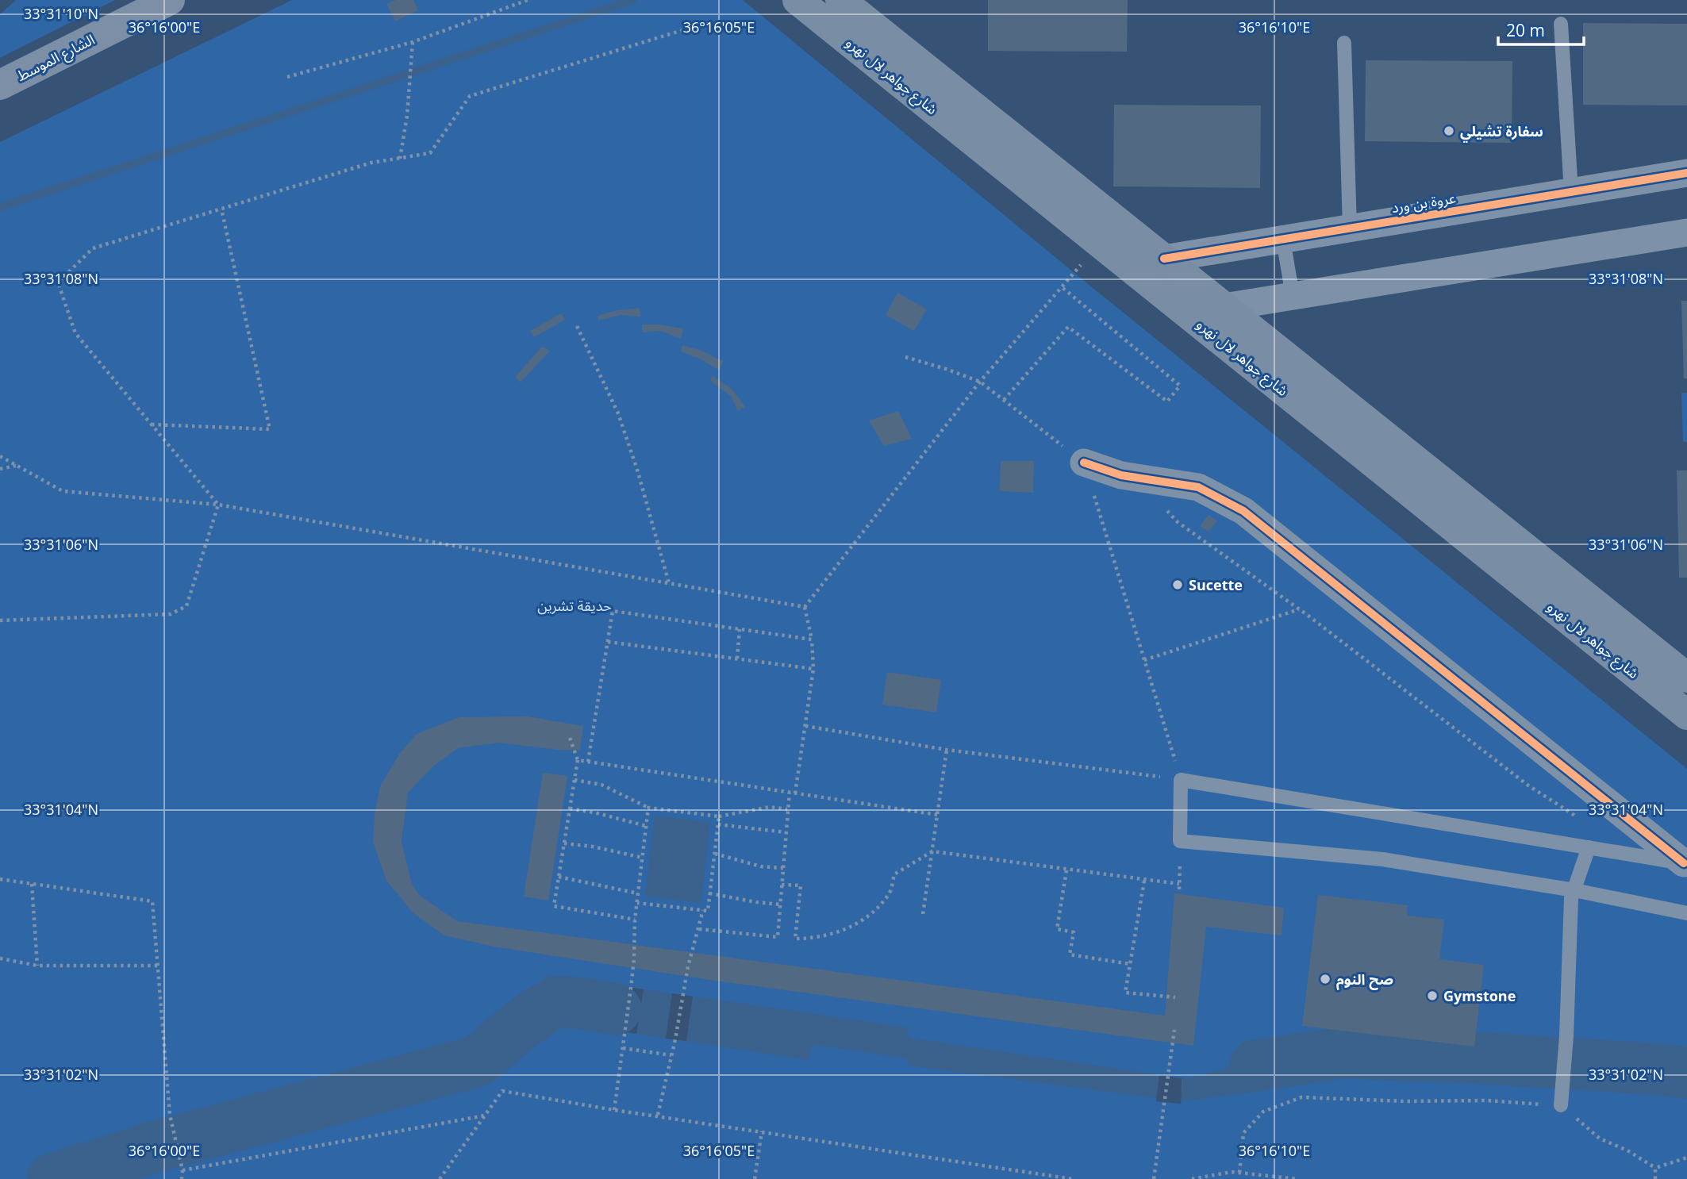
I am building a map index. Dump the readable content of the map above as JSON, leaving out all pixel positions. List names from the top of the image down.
{
  "streets": {
    "main road": ["الشارع الموسط", "شارع جواهر لال نهرو"],
    "street": ["عروة بن ورد"]
  },
  "crossings": [
    ["شارع جواهر لال نهرو", "عروة بن ورد"]
  ],
  "parks": ["حديقة تشرين"],
  "places": [
    "سفارة تشيلي",
    "Sucette",
    "صح النوم",
    "Gymstone"
  ],
  "scale_bar": "20 m",
  "coordinates": [
    "33°31'10\"N",
    "36°16'00\"E",
    "36°16'05\"E",
    "36°16'10\"E",
    "33°31'08\"N",
    "33°31'06\"N",
    "33°31'04\"N",
    "33°31'02\"N"
  ]
}
